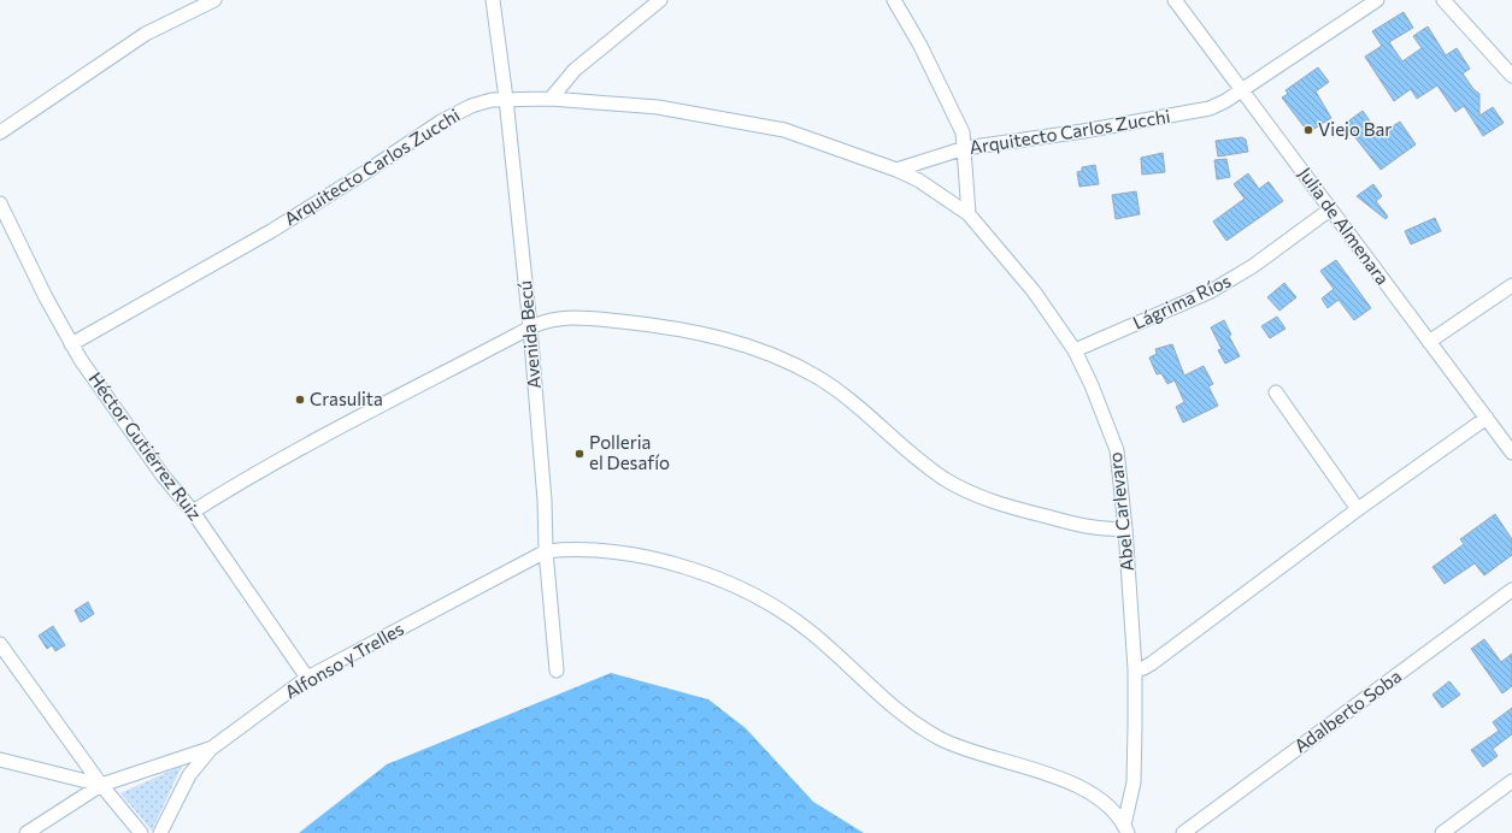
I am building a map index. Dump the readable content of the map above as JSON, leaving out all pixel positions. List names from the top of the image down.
{
  "streets": {
    "street": [
      "Arquitecto Carlos Zucchi",
      "Julia de Almenara",
      "Lágrima Ríos",
      "Avenida Becú",
      "Héctor Gutiérrez Ruiz",
      "Abel Carlevaro",
      "Alfonso y Trelles",
      "Adalberto Soba"
    ]
  },
  "crossings": [
    ["Arquitecto Carlos Zucchi", "Julia de Almenara"],
    ["Arquitecto Carlos Zucchi", "Avenida Becú"],
    ["Arquitecto Carlos Zucchi", "Héctor Gutiérrez Ruiz"],
    ["Arquitecto Carlos Zucchi", "Abel Carlevaro"],
    ["Julia de Almenara", "Lágrima Ríos"],
    ["Lágrima Ríos", "Abel Carlevaro"],
    ["Avenida Becú", "Alfonso y Trelles"],
    ["Héctor Gutiérrez Ruiz", "Alfonso y Trelles"]
  ],
  "places": ["Viejo Bar", "Crasulita", "Polleria el Desafío"]
}
